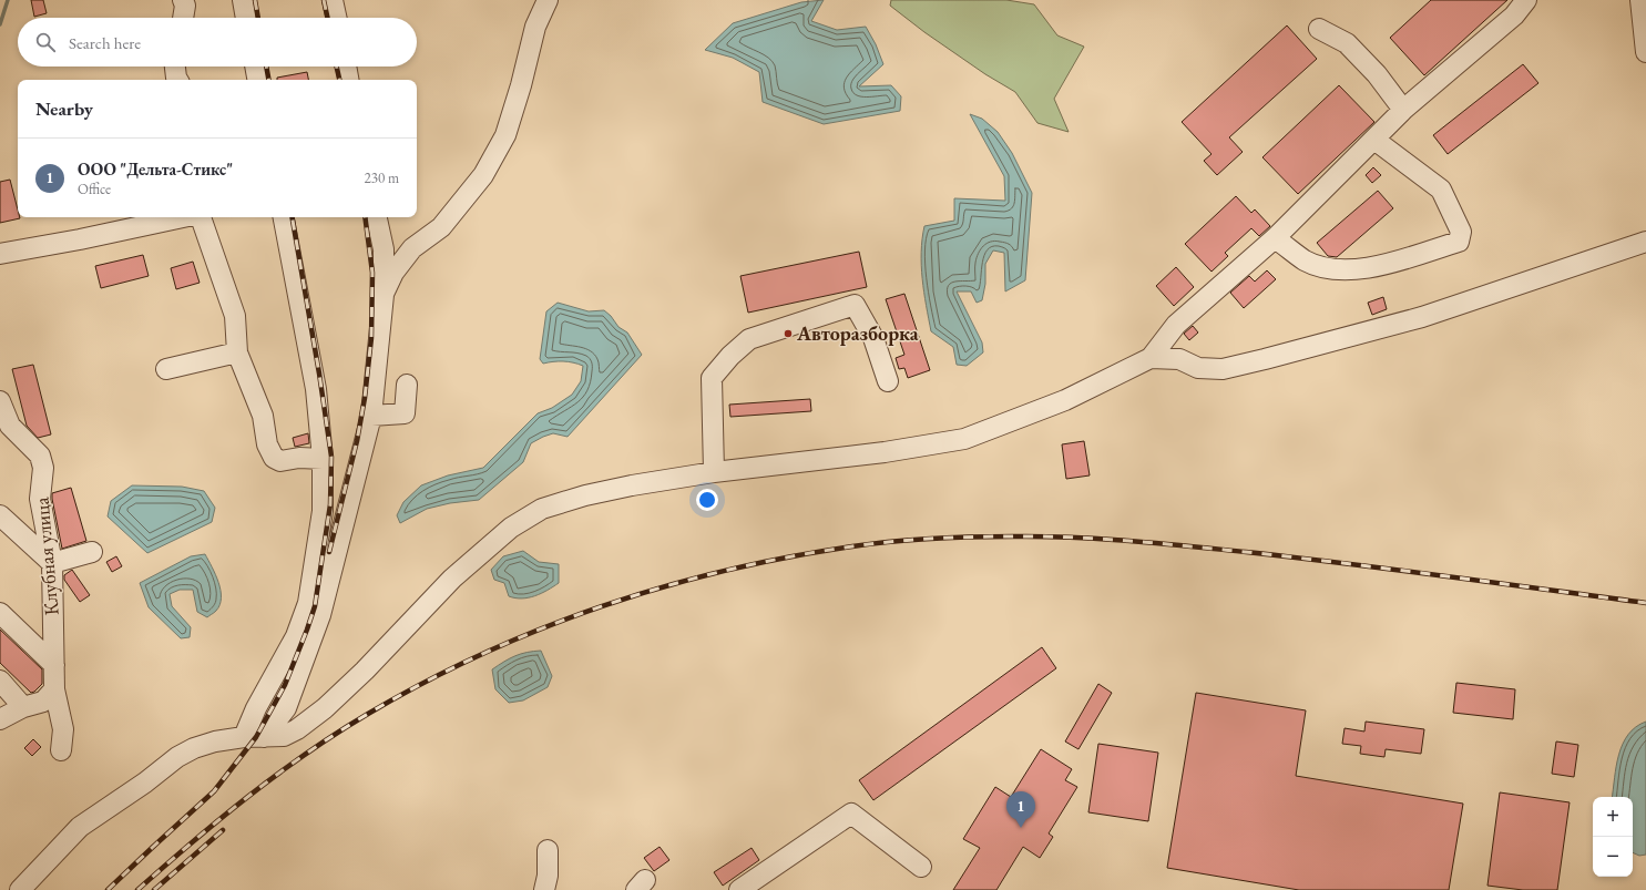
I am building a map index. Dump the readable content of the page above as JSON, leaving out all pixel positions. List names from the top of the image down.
{
  "streets": {
    "street": ["Клубная улица"]
  },
  "places": ["Авторазборка"],
  "page": {
    "search": "Search here",
    "heading": "Nearby",
    "list": [
      {
        "mark": "1",
        "name": "ООО \"Дельта-Стикс\"",
        "note": "Office",
        "value": "230 m"
      }
    ],
    "pins": "1",
    "map_buttons": ["+", "−"]
  }
}
